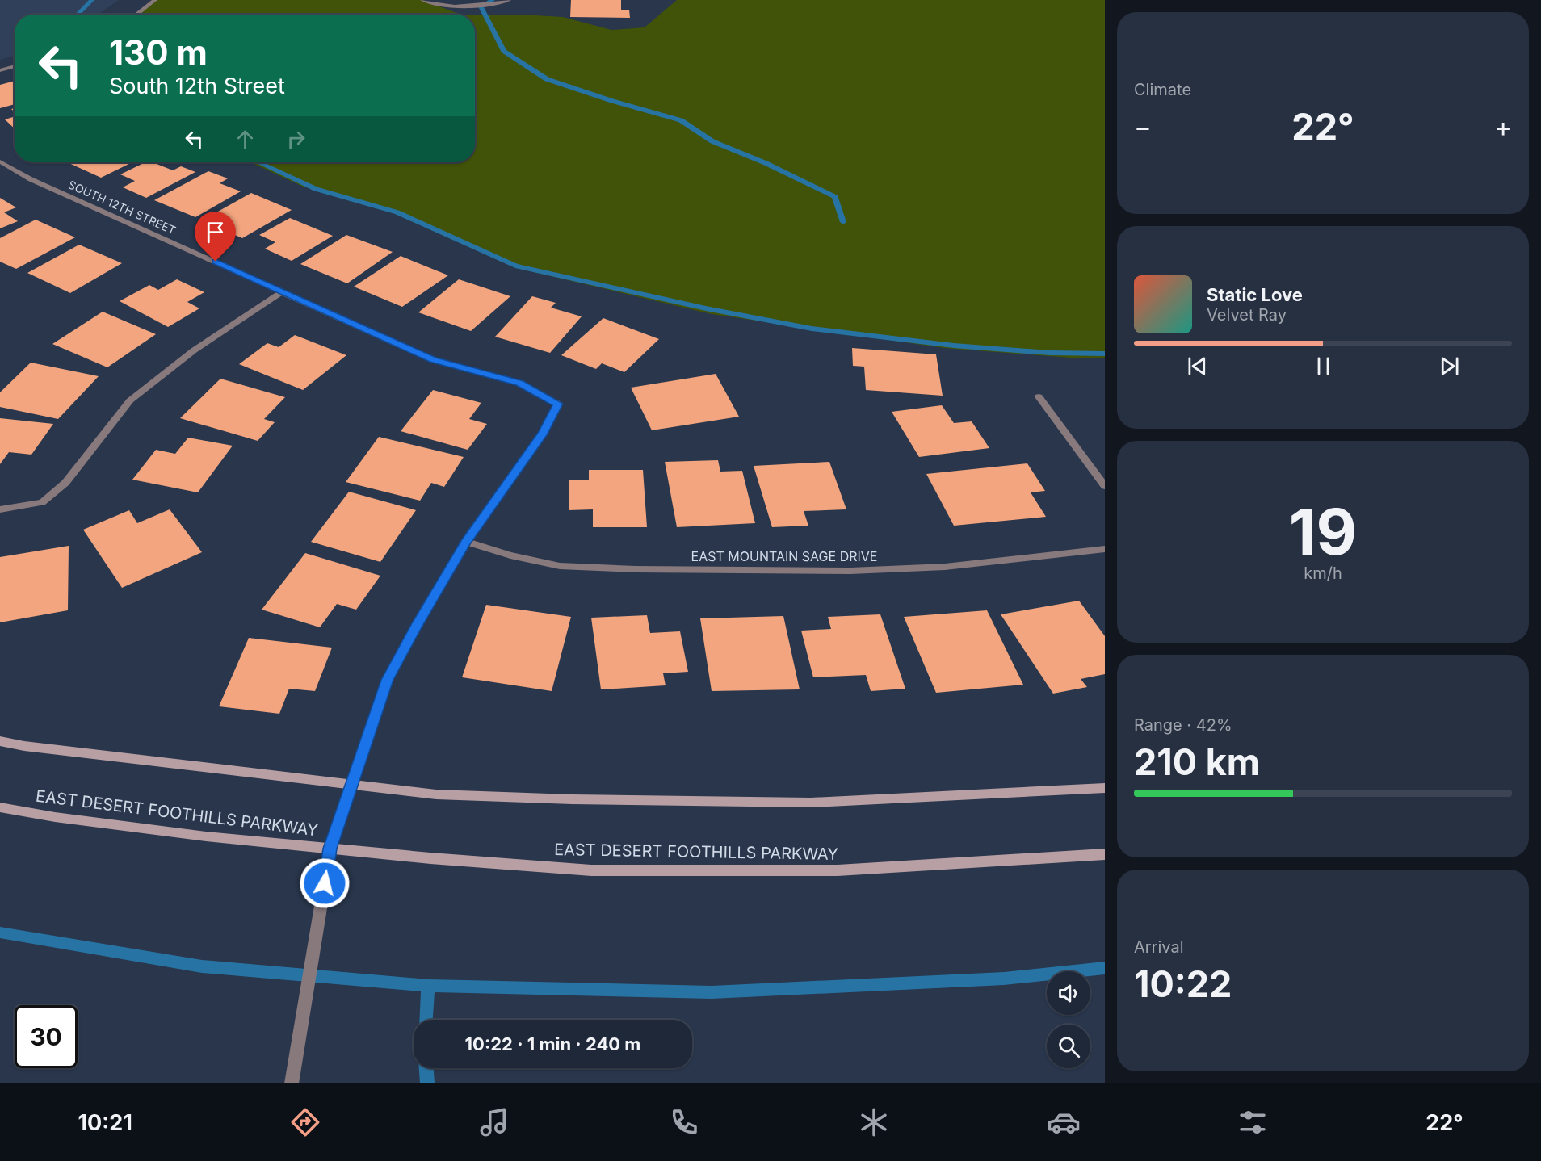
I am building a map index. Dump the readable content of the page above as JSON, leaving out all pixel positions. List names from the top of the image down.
{
  "streets": {
    "street": ["SOUTH 12TH STREET", "EAST MOUNTAIN SAGE DRIVE", "EAST DESERT FOOTHILLS PARKWAY"]
  },
  "crossings": [
    ["SOUTH 12TH STREET", "EAST MOUNTAIN SAGE DRIVE"]
  ],
  "page": {
    "tile": [
      "Climate",
      ["19", "km/h"],
      ["Range · 42%", "210 km"],
      ["Arrival", "10:22"]
    ],
    "turn": ["130 m", "South 12th Street"],
    "heat": ["−", "22°", "+"],
    "song": ["Static Love", "Velvet Ray"],
    "limit": "30",
    "trip": "10:22 · 1 min · 240 m",
    "tabs": ["10:21", "22°"]
  }
}
